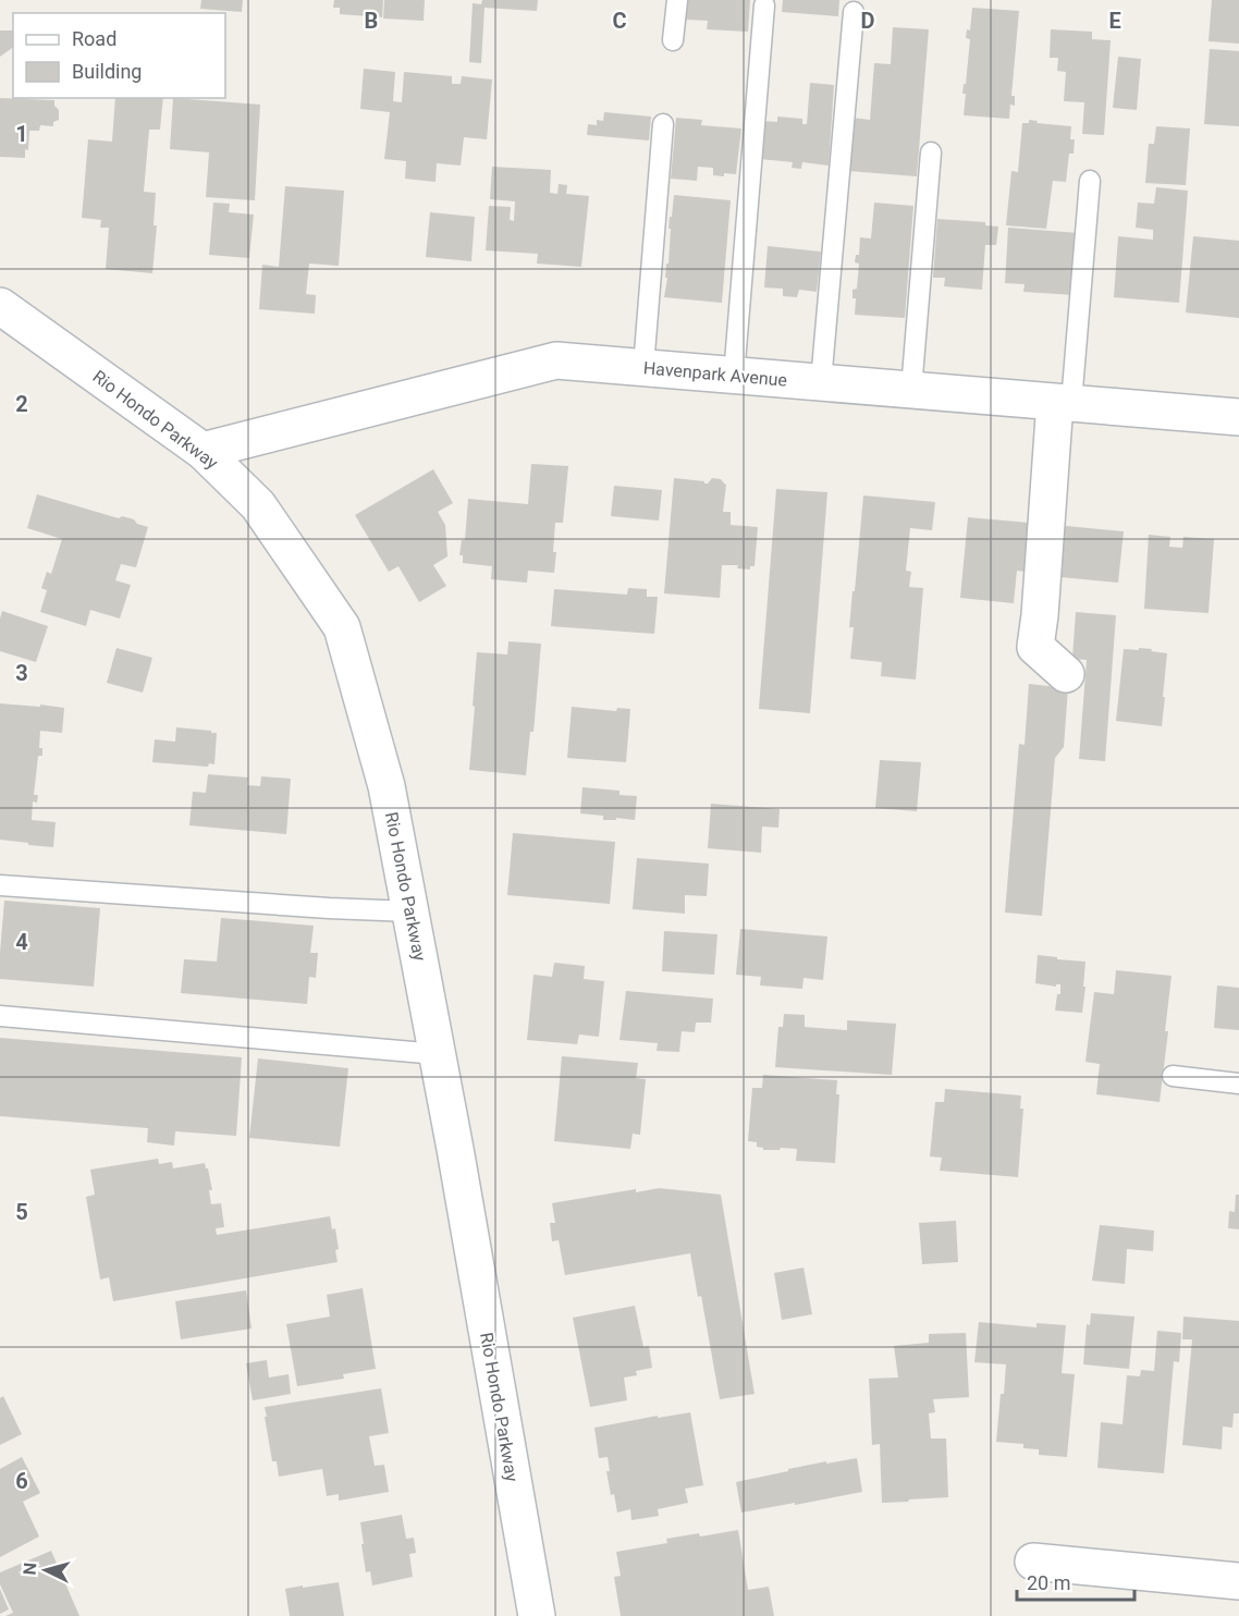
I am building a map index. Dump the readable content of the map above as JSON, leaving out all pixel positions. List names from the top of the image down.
{
  "streets": {
    "street": ["Havenpark Avenue", "Rio Hondo Parkway"]
  },
  "crossings": [
    ["Havenpark Avenue", "Rio Hondo Parkway"]
  ],
  "legend": ["Road", "Building"],
  "scale_bar": "20 m",
  "north": "left",
  "grid": {
    "columns": [
      "B",
      "C",
      "D",
      "E"
    ],
    "rows": [
      "1",
      "2",
      "3",
      "4",
      "5",
      "6"
    ]
  }
}
